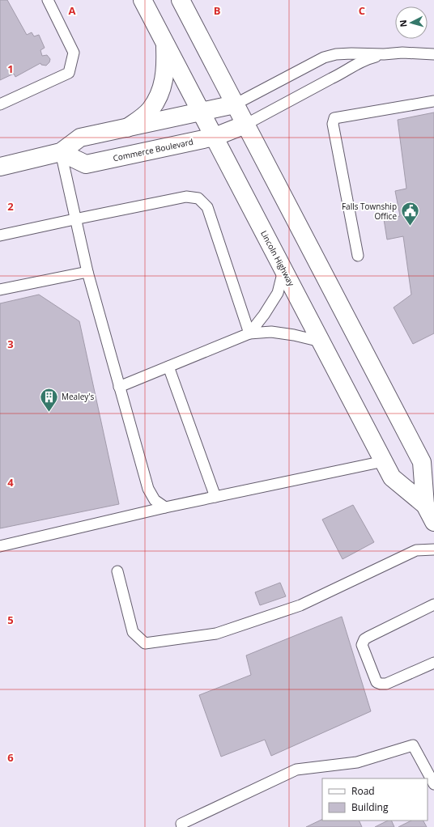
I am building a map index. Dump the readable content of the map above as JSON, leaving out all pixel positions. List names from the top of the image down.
{
  "streets": {
    "main road": ["Commerce Boulevard", "Lincoln Highway"]
  },
  "crossings": [
    ["Commerce Boulevard", "Lincoln Highway"]
  ],
  "places": {
    "public building": ["Falls Township Office"],
    "building": ["Mealey's"]
  },
  "legend": ["Road", "Building"],
  "north": "left",
  "grid": {
    "columns": ["A", "B", "C"],
    "rows": [
      "1",
      "2",
      "3",
      "4",
      "5",
      "6"
    ]
  }
}
